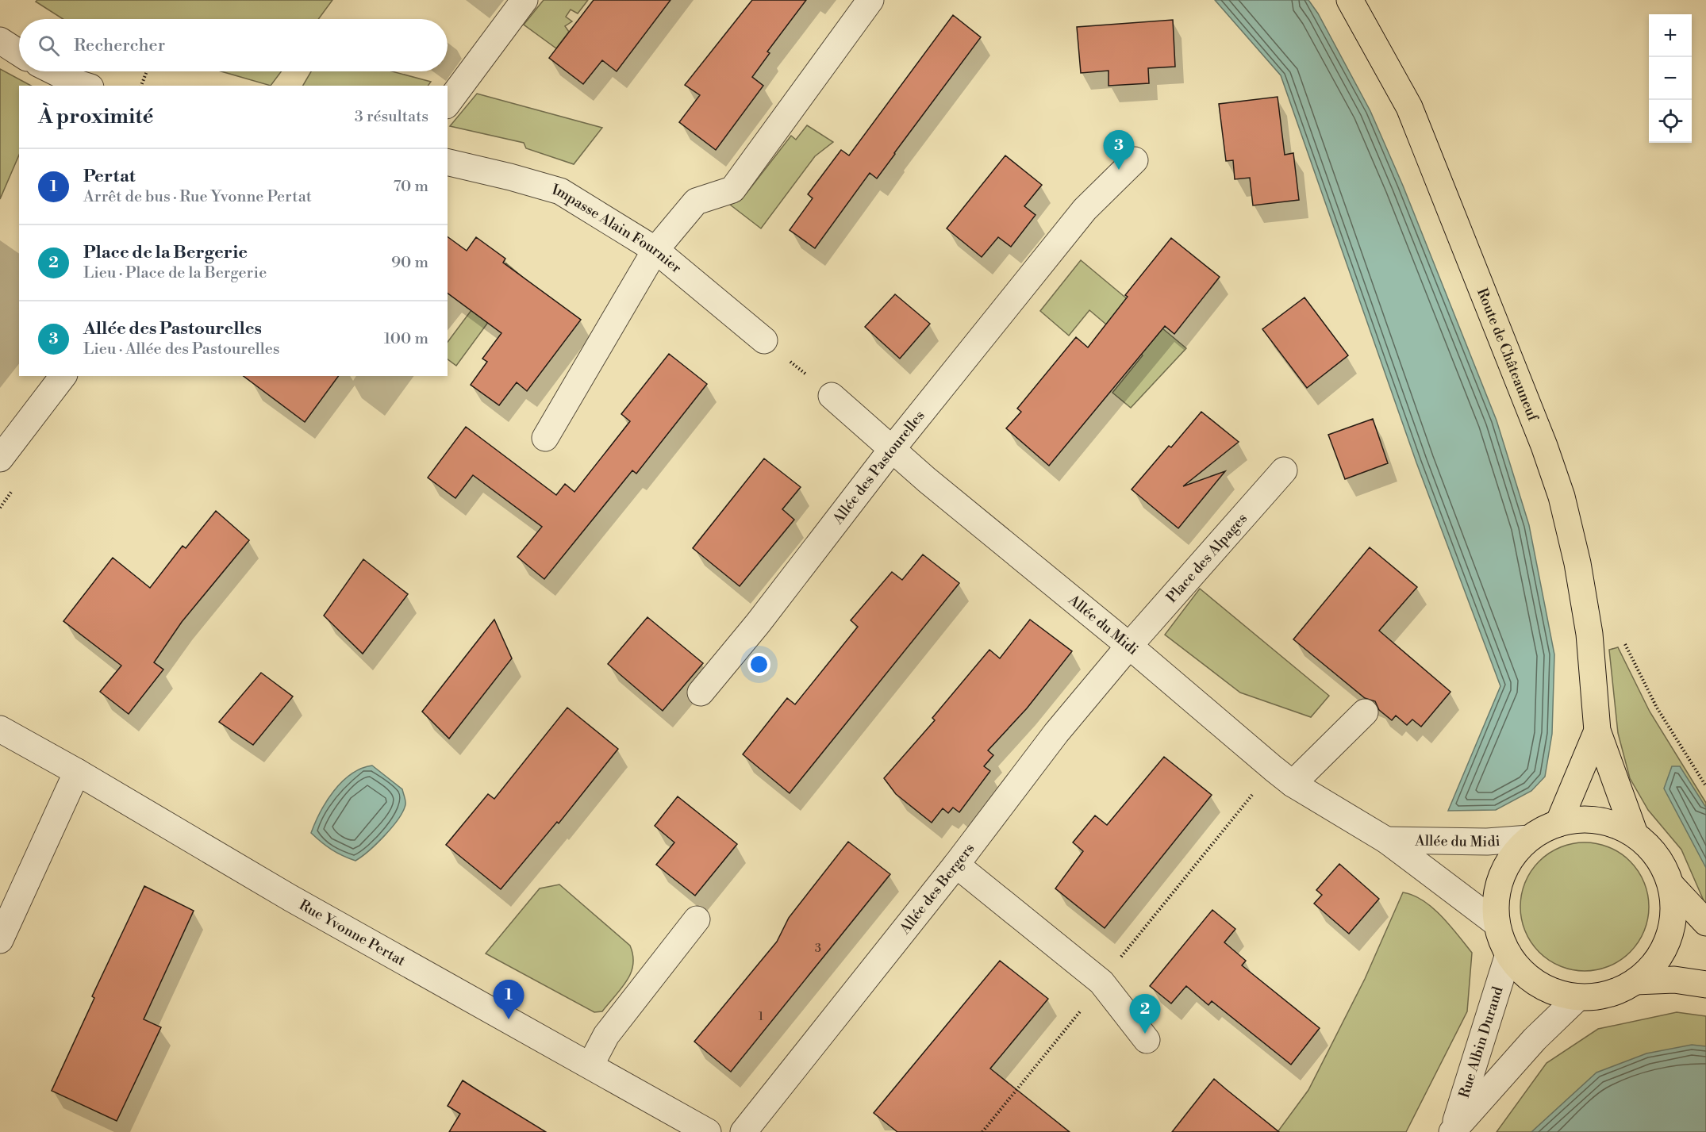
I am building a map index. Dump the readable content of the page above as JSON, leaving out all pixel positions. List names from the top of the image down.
{
  "streets": {
    "main road": ["Route de Châteauneuf"],
    "street": [
      "Impasse Alain Fournier",
      "Allée des Pastourelles",
      "Place des Alpages",
      "Allée du Midi",
      "Allée des Bergers",
      "Rue Yvonne Pertat",
      "Rue Albin Durand"
    ]
  },
  "crossings": [
    ["Allée des Pastourelles", "Allée du Midi"],
    ["Place des Alpages", "Allée du Midi"],
    ["Place des Alpages", "Allée des Bergers"],
    ["Allée du Midi", "Allée des Bergers"]
  ],
  "house_numbers": ["3", "1"],
  "page": {
    "map_buttons": ["+", "−"],
    "search": "Rechercher",
    "heading": ["À proximité", "3 résultats"],
    "pins": ["3", "1", "2"],
    "list": [
      {
        "mark": "1",
        "name": "Pertat",
        "note": "Arrêt de bus · Rue Yvonne Pertat",
        "value": "70 m"
      },
      {
        "mark": "2",
        "name": "Place de la Bergerie",
        "note": "Lieu · Place de la Bergerie",
        "value": "90 m"
      },
      {
        "mark": "3",
        "name": "Allée des Pastourelles",
        "note": "Lieu · Allée des Pastourelles",
        "value": "100 m"
      }
    ]
  }
}
